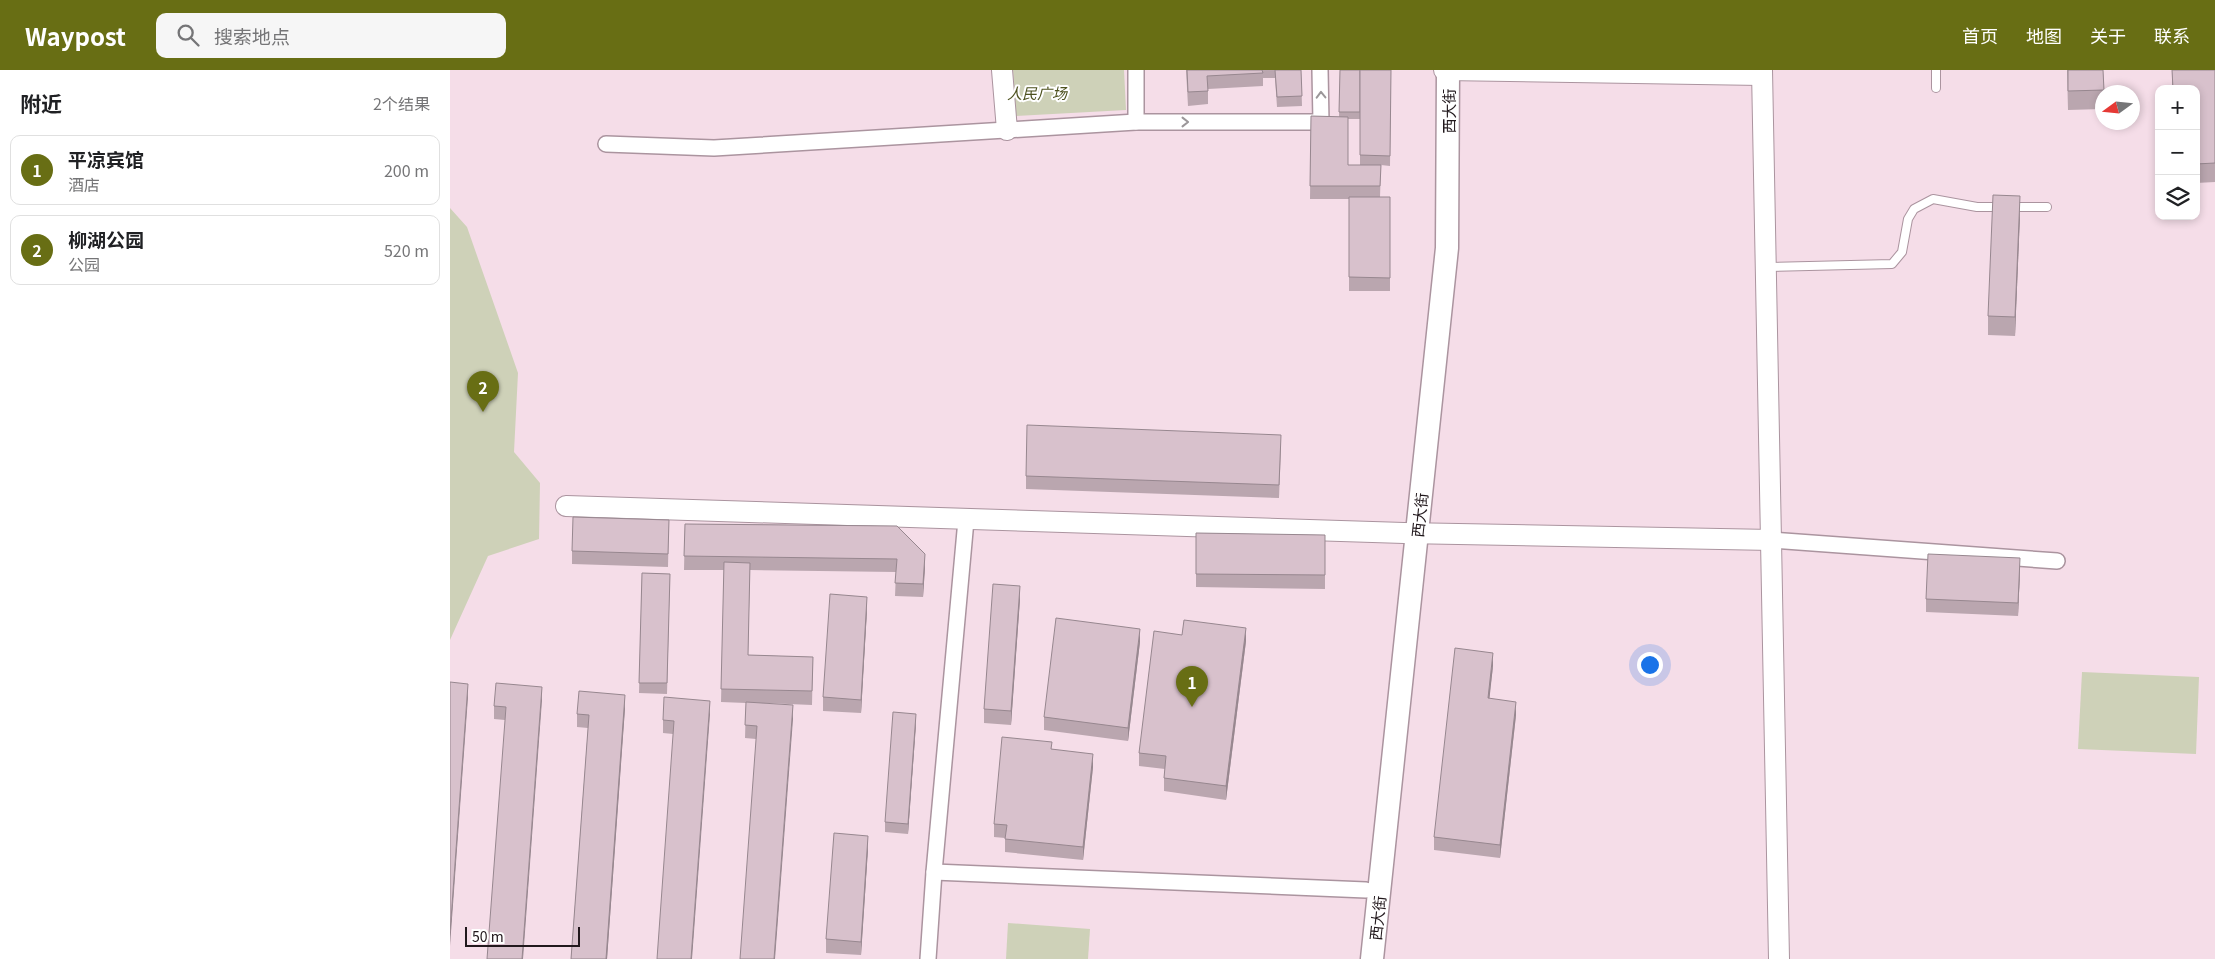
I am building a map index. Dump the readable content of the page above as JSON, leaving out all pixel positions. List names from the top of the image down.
{
  "streets": {
    "main road": ["西大街"]
  },
  "parks": ["人民广场"],
  "scale_bar": "50 m",
  "north": "left",
  "page": {
    "header": "Waypost",
    "search": "搜索地点",
    "nav": [
      "首页",
      "地图",
      "关于",
      "联系"
    ],
    "heading": ["附近", "2个结果"],
    "map_buttons": ["+", "−"],
    "list": [
      {
        "mark": "1",
        "name": "平凉宾馆",
        "note": "酒店",
        "value": "200 m"
      },
      {
        "mark": "2",
        "name": "柳湖公园",
        "note": "公园",
        "value": "520 m"
      }
    ],
    "pins": ["2", "1"],
    "scale": "50 m"
  }
}
